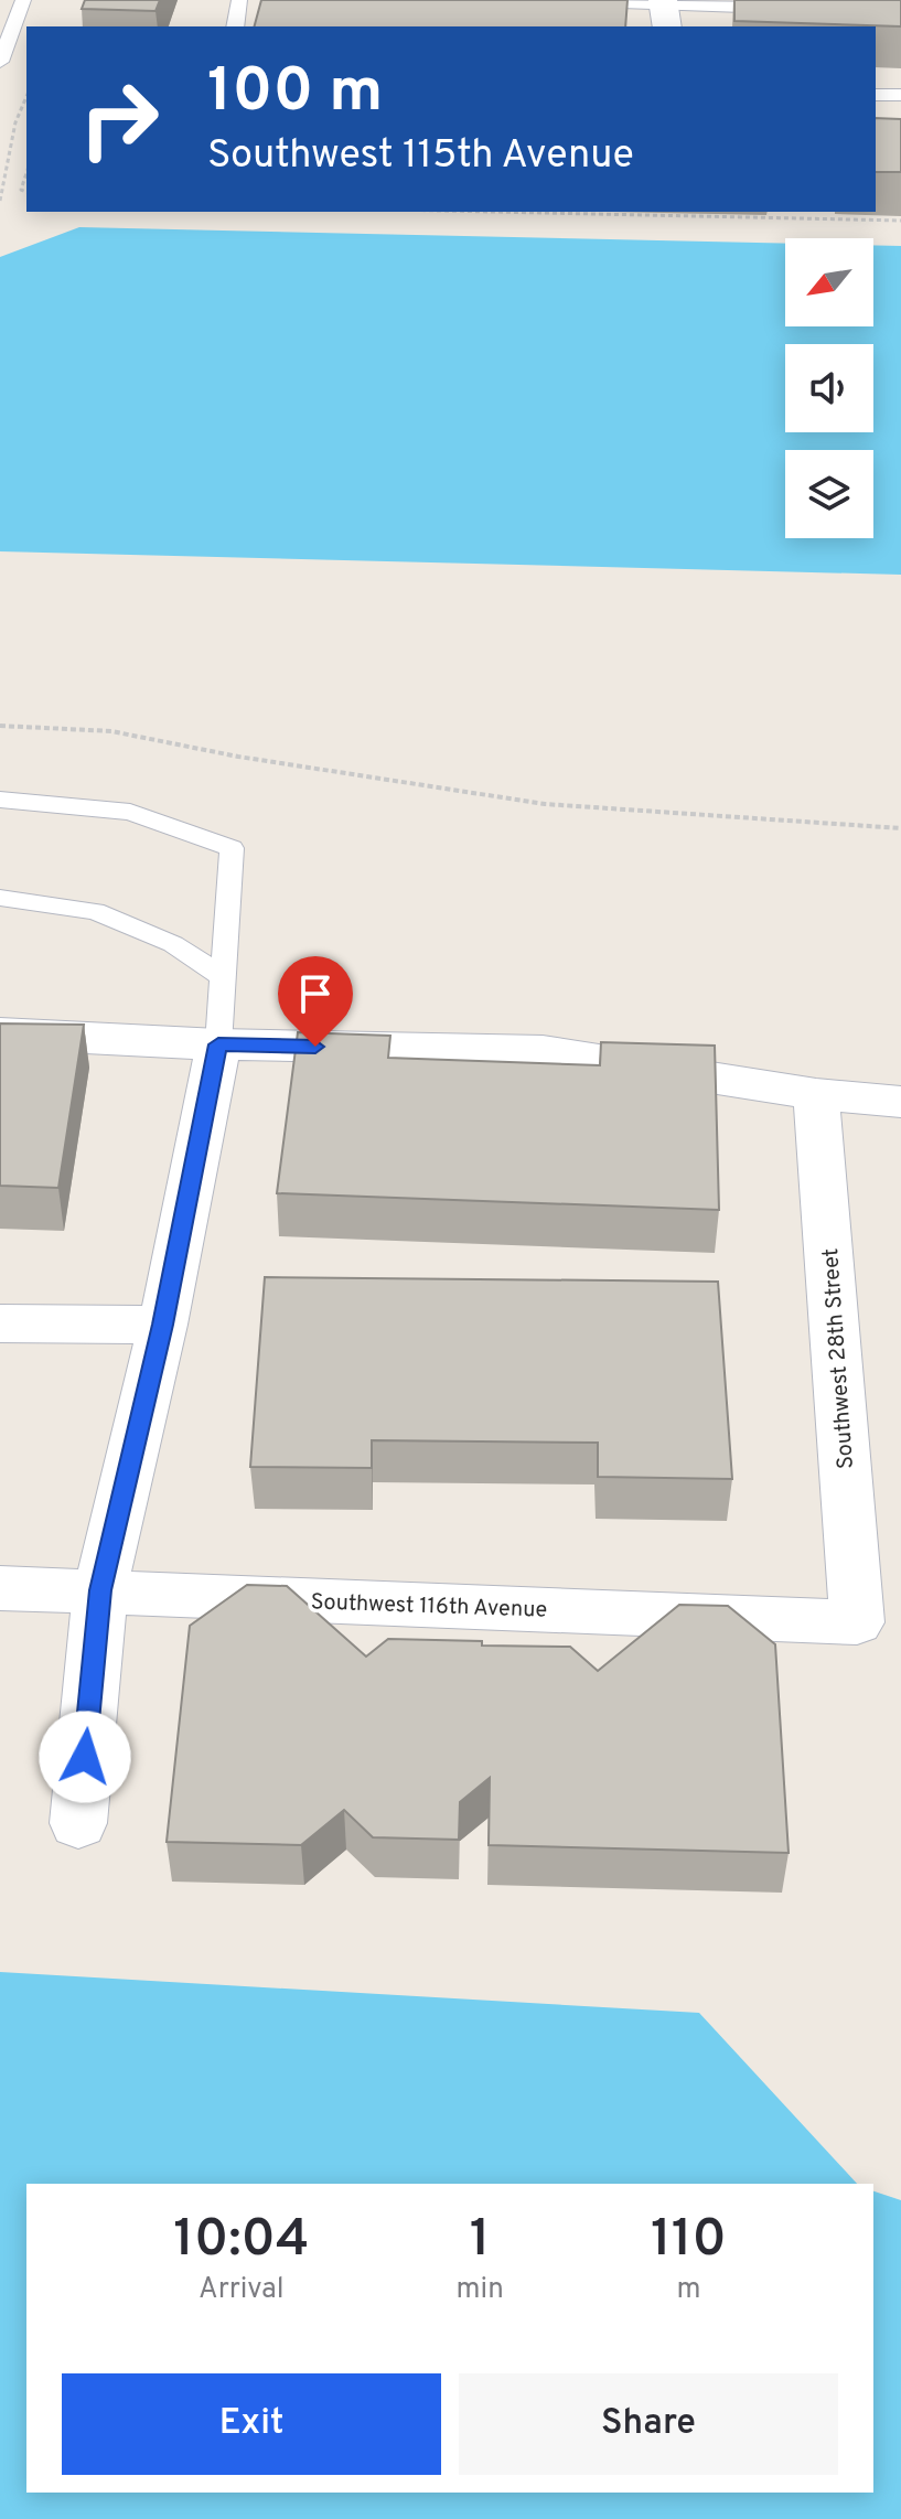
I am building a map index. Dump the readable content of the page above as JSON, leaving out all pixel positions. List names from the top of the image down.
{
  "streets": {
    "street": ["Southwest 28th Street", "Southwest 116th Avenue"]
  },
  "crossings": [
    ["Southwest 28th Street", "Southwest 116th Avenue"]
  ],
  "north": "bottom left",
  "page": {
    "turn": ["100 m", "Southwest 115th Avenue"],
    "eta": [
      "10:04",
      "Arrival",
      "1",
      "min",
      "110",
      "m"
    ],
    "buttons": ["Exit", "Share"]
  }
}
